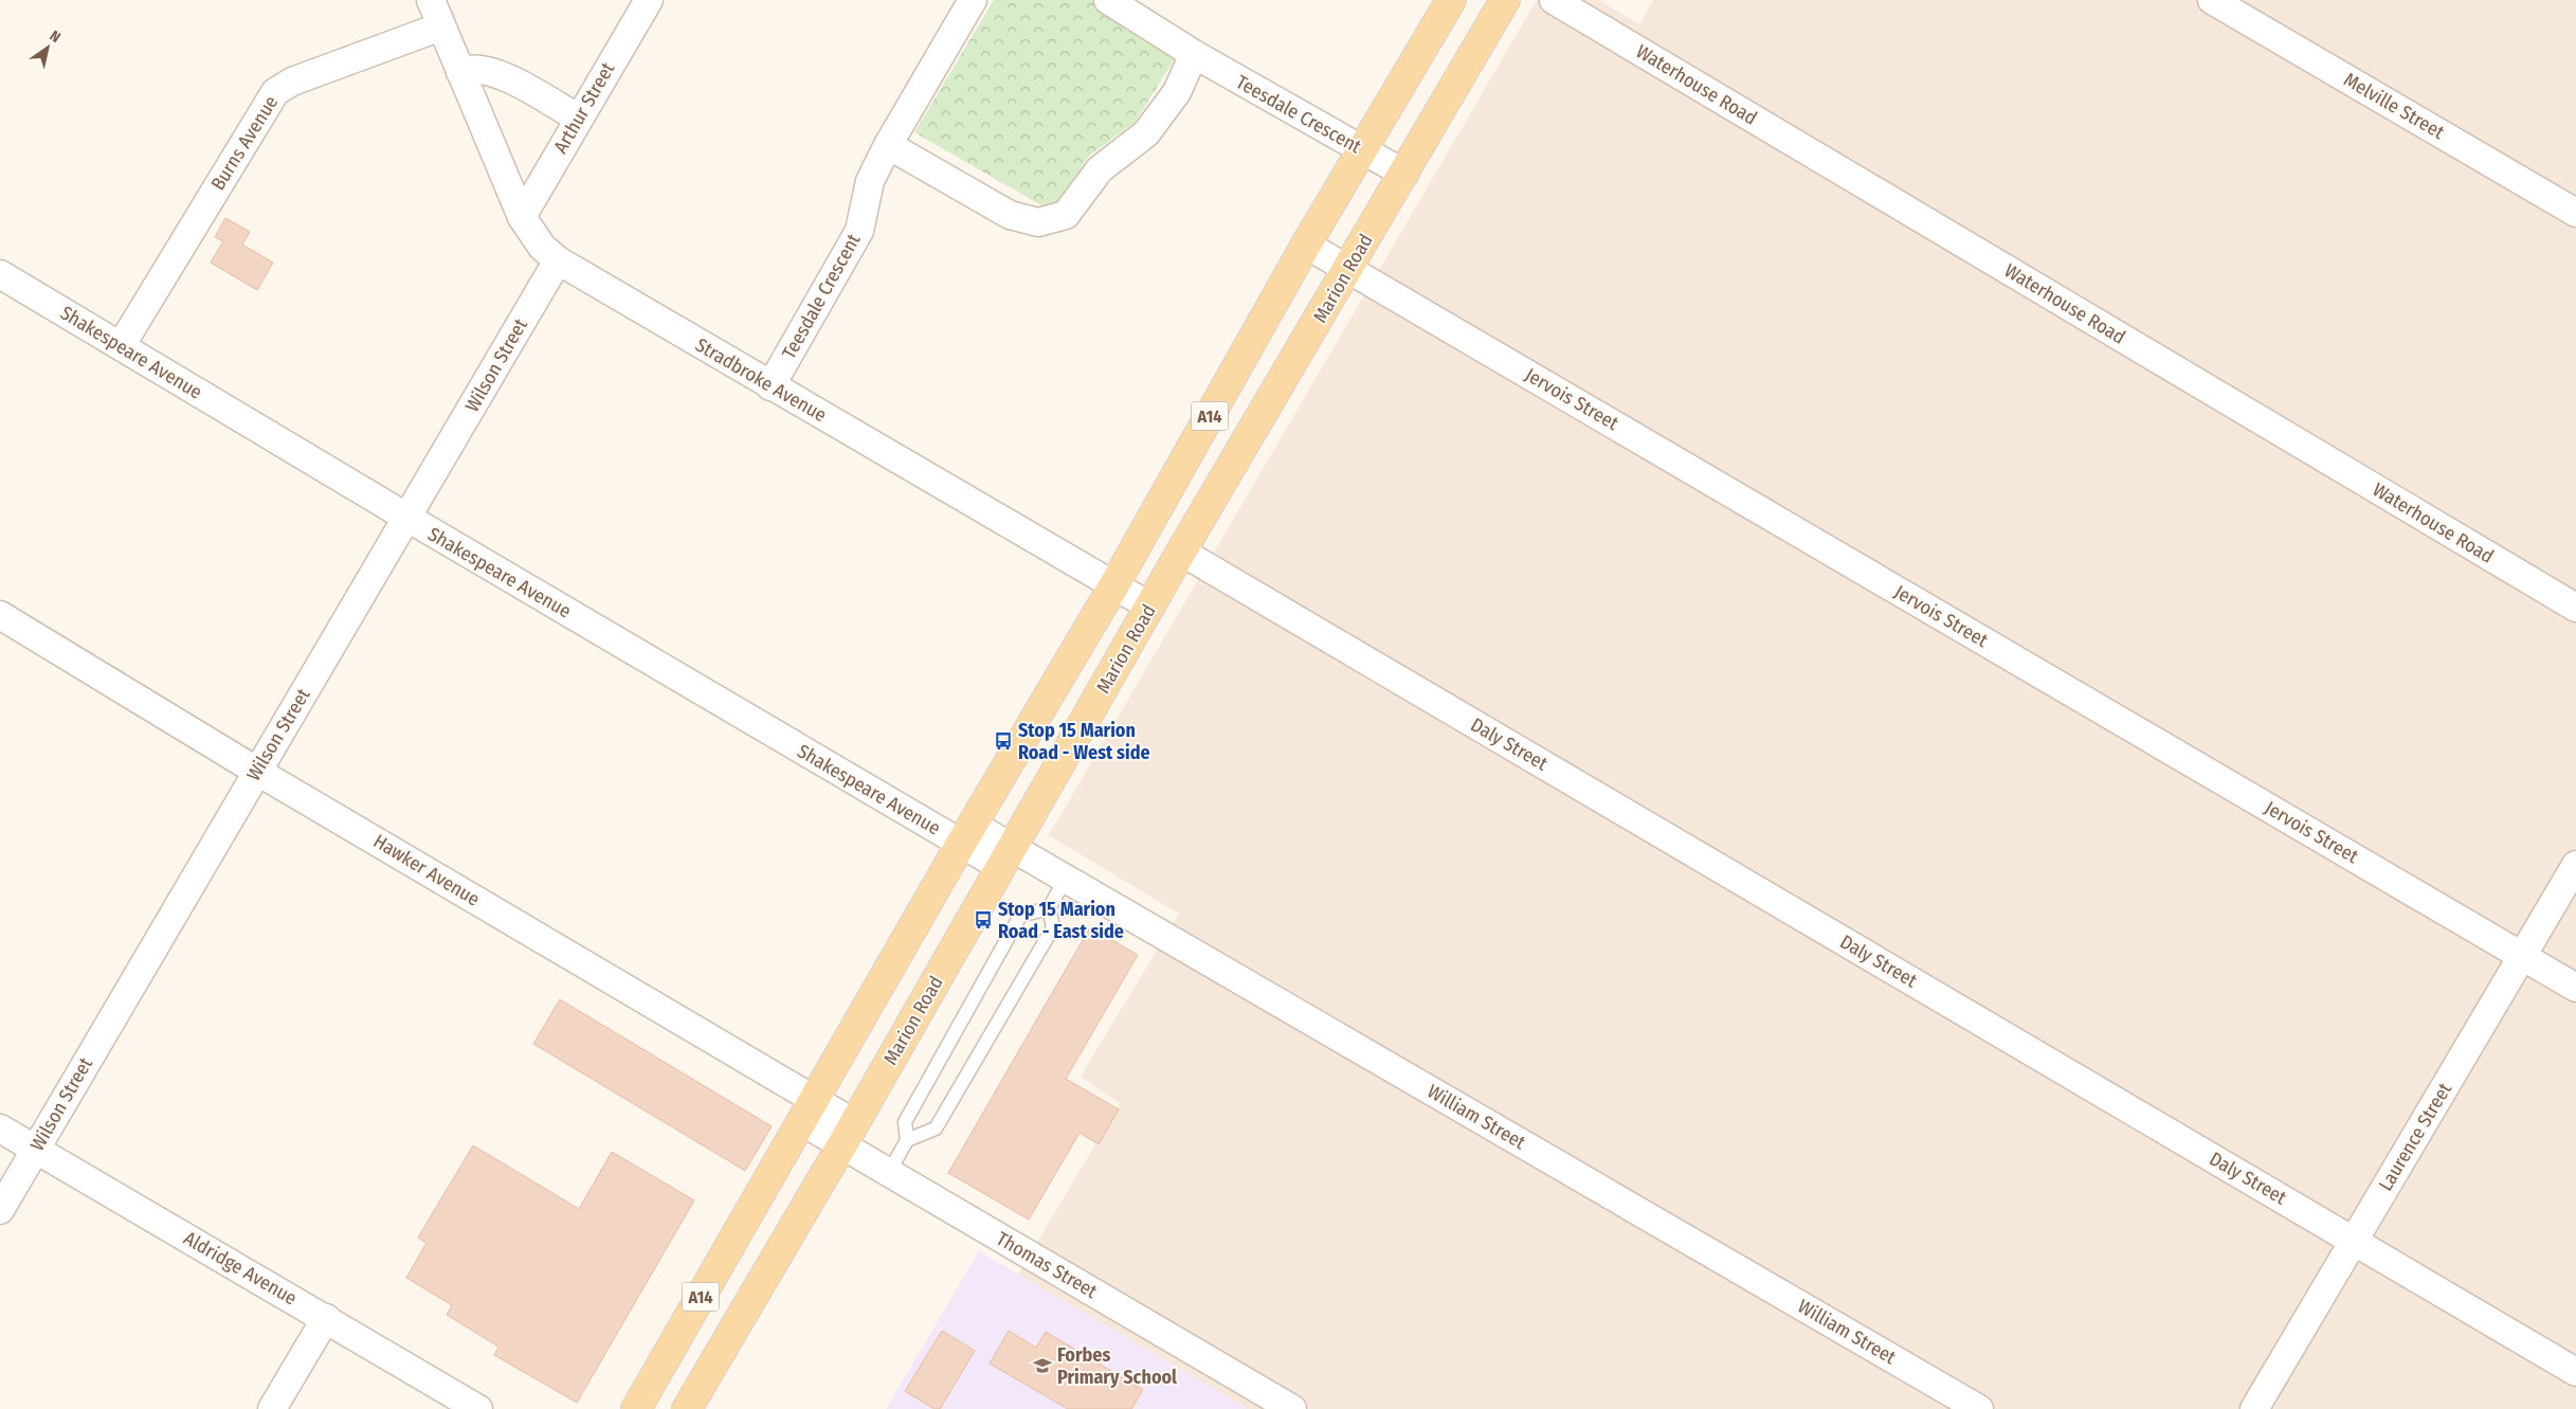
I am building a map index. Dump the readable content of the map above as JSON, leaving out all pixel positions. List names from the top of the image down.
{
  "streets": {
    "main road": ["Marion Road", "A14"],
    "street": [
      "Waterhouse Road",
      "Melville Street",
      "Arthur Street",
      "Teesdale Crescent",
      "Burns Avenue",
      "Shakespeare Avenue",
      "Wilson Street",
      "Stradbroke Avenue",
      "Jervois Street",
      "Daly Street",
      "Hawker Avenue",
      "William Street",
      "Laurence Street",
      "Thomas Street",
      "Aldridge Avenue"
    ]
  },
  "crossings": [
    ["Arthur Street", "Stradbroke Avenue"],
    ["Teesdale Crescent", "Marion Road"],
    ["Teesdale Crescent", "Stradbroke Avenue"],
    ["Teesdale Crescent", "A14"],
    ["Burns Avenue", "Shakespeare Avenue"],
    ["Burns Avenue", "Stradbroke Avenue"],
    ["Marion Road", "Stradbroke Avenue"],
    ["Marion Road", "Jervois Street"],
    ["Marion Road", "Daly Street"],
    ["Marion Road", "William Street"],
    ["Marion Road", "Thomas Street"],
    ["Shakespeare Avenue", "Wilson Street"],
    ["Shakespeare Avenue", "A14"],
    ["Shakespeare Avenue", "William Street"],
    ["Wilson Street", "Stradbroke Avenue"],
    ["Wilson Street", "Hawker Avenue"],
    ["Wilson Street", "Aldridge Avenue"],
    ["Stradbroke Avenue", "A14"],
    ["Jervois Street", "A14"],
    ["Jervois Street", "Laurence Street"],
    ["A14", "Hawker Avenue"],
    ["A14", "William Street"],
    ["A14", "Thomas Street"],
    ["Daly Street", "Laurence Street"],
    ["Hawker Avenue", "Thomas Street"]
  ],
  "places": {
    "bus stop": ["Stop 15 Marion Road - West side", "Stop 15 Marion Road - East side"],
    "school or university": ["Forbes Primary School"]
  },
  "north": "top right"
}
